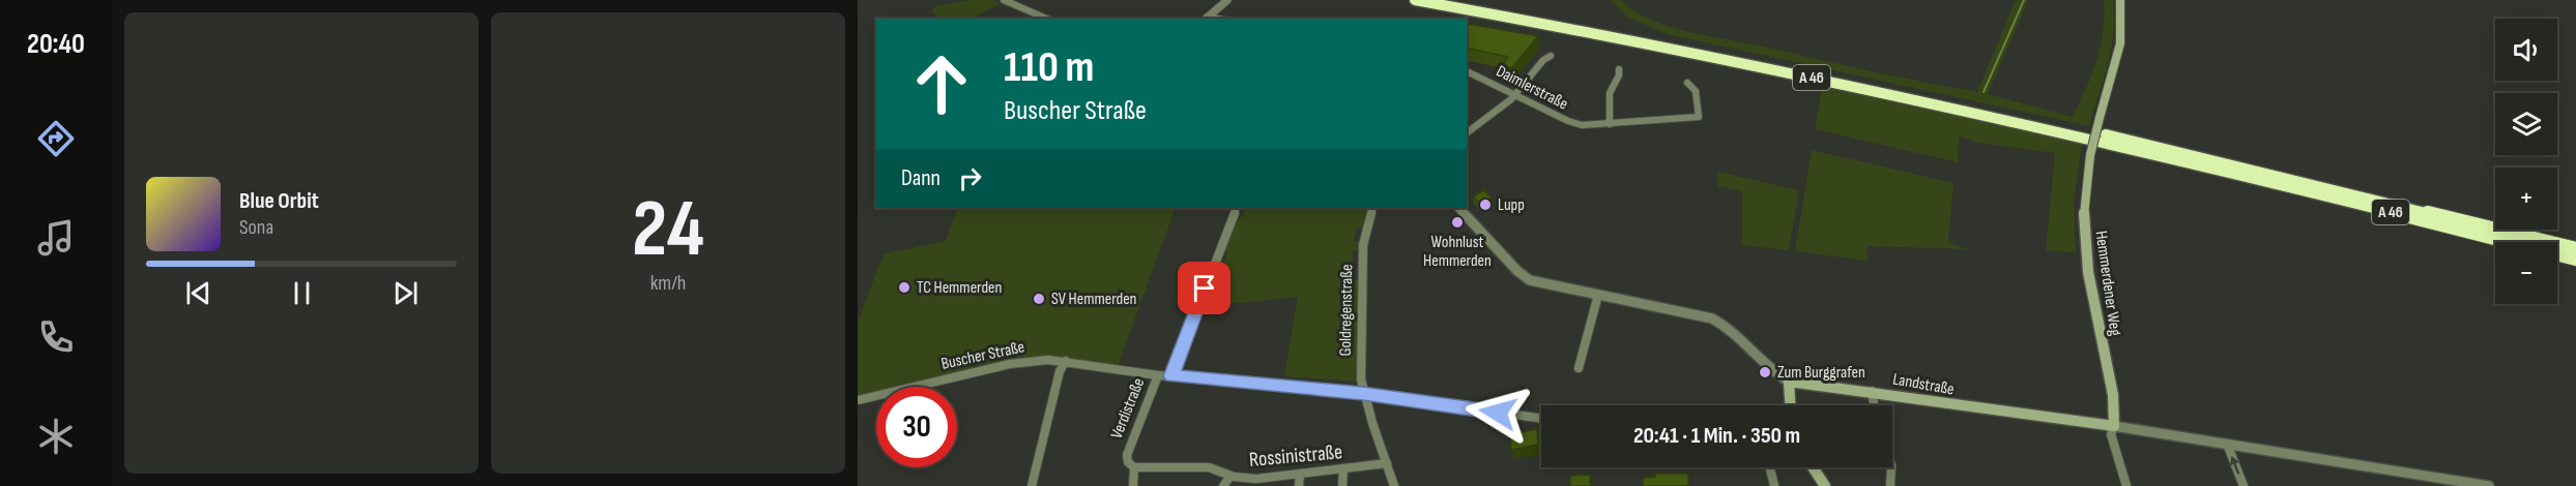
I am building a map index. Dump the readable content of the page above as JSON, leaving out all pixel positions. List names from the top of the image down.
{
  "streets": {
    "highway": ["A 46"],
    "main road": ["Hemmerdener Weg", "Landstraße"],
    "street": [
      "Daimlerstraße",
      "Goldregenstraße",
      "Buscher Straße",
      "Verdistraße",
      "Rossinistraße"
    ]
  },
  "crossings": [
    ["Hemmerdener Weg", "Landstraße"],
    ["Goldregenstraße", "Buscher Straße"],
    ["Goldregenstraße", "Rossinistraße"],
    ["Buscher Straße", "Verdistraße"],
    ["Verdistraße", "Rossinistraße"]
  ],
  "places": [
    "Lupp",
    "Wohnlust Hemmerden",
    "TC Hemmerden",
    "SV Hemmerden",
    "Zum Burggrafen"
  ],
  "page": {
    "tabs": "20:40",
    "tile": ["24", "km/h"],
    "map_buttons": ["+", "−"],
    "turn": ["110 m", "Buscher Straße"],
    "then": "Dann",
    "song": ["Blue Orbit", "Sona"],
    "limit": "30",
    "trip": "20:41 · 1 Min. · 350 m"
  }
}
